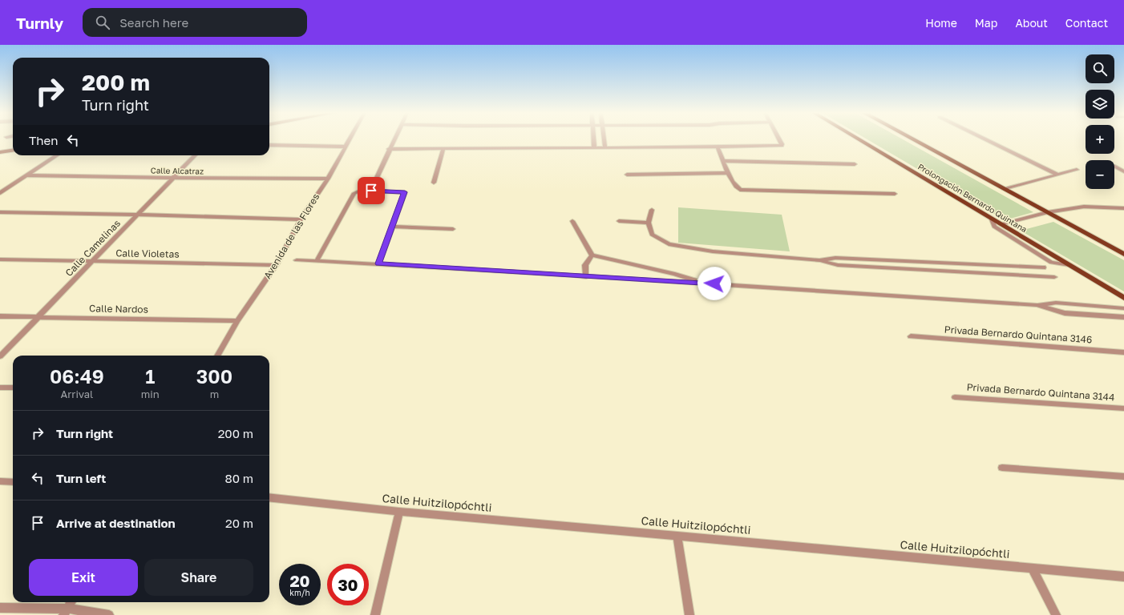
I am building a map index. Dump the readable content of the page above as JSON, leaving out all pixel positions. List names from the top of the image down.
{
  "streets": {
    "main road": ["Prolongación Bernardo Quintana"],
    "street": [
      "Calle Alcatraz",
      "Avenida de las Flores",
      "Calle Camelinas",
      "Calle Violetas",
      "Calle Nardos",
      "Privada Bernardo Quintana 3146",
      "Privada Bernardo Quintana 3144",
      "Calle Huitzilopóchtli"
    ]
  },
  "crossings": [
    ["Calle Alcatraz", "Avenida de las Flores"],
    ["Calle Alcatraz", "Calle Camelinas"],
    ["Avenida de las Flores", "Calle Violetas"],
    ["Avenida de las Flores", "Calle Nardos"],
    ["Calle Camelinas", "Calle Violetas"],
    ["Calle Camelinas", "Calle Nardos"]
  ],
  "page": {
    "header": "Turnly",
    "search": "Search here",
    "nav": [
      "Home",
      "Map",
      "About",
      "Contact"
    ],
    "map_buttons": ["+", "−"],
    "turn": ["200 m", "Turn right"],
    "then": "Then",
    "eta": [
      "06:49",
      "Arrival",
      "1",
      "min",
      "300",
      "m"
    ],
    "list": [
      {
        "name": "Turn right",
        "value": "200 m"
      },
      {
        "name": "Turn left",
        "value": "80 m"
      },
      {
        "name": "Arrive at destination",
        "value": "20 m"
      }
    ],
    "buttons": ["Exit", "Share"],
    "speed": "20 km/h",
    "limit": "30"
  }
}
